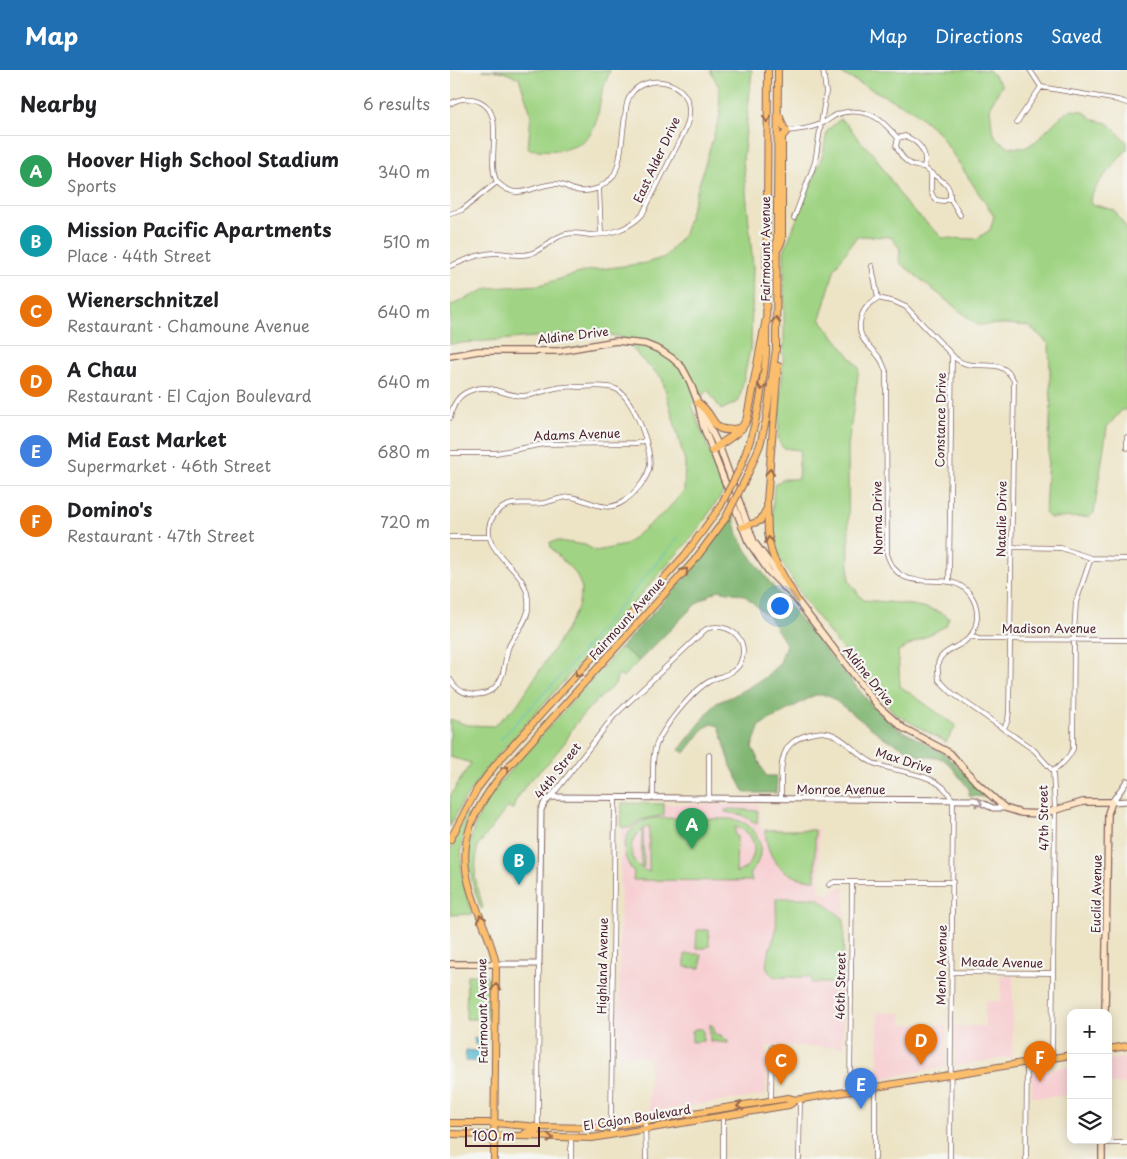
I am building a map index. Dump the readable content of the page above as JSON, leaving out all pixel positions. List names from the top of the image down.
{
  "streets": {
    "main road": [
      "Fairmount Avenue",
      "Aldine Drive",
      "Monroe Avenue",
      "Euclid Avenue",
      "El Cajon Boulevard"
    ],
    "street": [
      "East Alder Drive",
      "Constance Drive",
      "Adams Avenue",
      "Norma Drive",
      "Natalie Drive",
      "Madison Avenue",
      "Max Drive",
      "44th Street",
      "47th Street",
      "Meade Avenue",
      "Menlo Avenue",
      "Highland Avenue",
      "46th Street"
    ]
  },
  "crossings": [
    ["Fairmount Avenue", "El Cajon Boulevard"],
    ["Aldine Drive", "Monroe Avenue"],
    ["Constance Drive", "Norma Drive"],
    ["Constance Drive", "Natalie Drive"],
    ["Natalie Drive", "Madison Avenue"],
    ["Madison Avenue", "47th Street"],
    ["Max Drive", "Monroe Avenue"],
    ["Max Drive", "Menlo Avenue"],
    ["44th Street", "Monroe Avenue"],
    ["44th Street", "El Cajon Boulevard"],
    ["Monroe Avenue", "47th Street"],
    ["Monroe Avenue", "Euclid Avenue"],
    ["Monroe Avenue", "Menlo Avenue"],
    ["Monroe Avenue", "Highland Avenue"],
    ["47th Street", "Meade Avenue"],
    ["47th Street", "El Cajon Boulevard"],
    ["Meade Avenue", "Menlo Avenue"],
    ["Menlo Avenue", "El Cajon Boulevard"],
    ["Highland Avenue", "El Cajon Boulevard"],
    ["46th Street", "El Cajon Boulevard"]
  ],
  "scale_bar": "100 m",
  "page": {
    "header": "Map",
    "nav": ["Map", "Directions", "Saved"],
    "heading": ["Nearby", "6 results"],
    "list": [
      {
        "mark": "A",
        "name": "Hoover High School Stadium",
        "note": "Sports",
        "value": "340 m"
      },
      {
        "mark": "B",
        "name": "Mission Pacific Apartments",
        "note": "Place · 44th Street",
        "value": "510 m"
      },
      {
        "mark": "C",
        "name": "Wienerschnitzel",
        "note": "Restaurant · Chamoune Avenue",
        "value": "640 m"
      },
      {
        "mark": "D",
        "name": "A Chau",
        "note": "Restaurant · El Cajon Boulevard",
        "value": "640 m"
      },
      {
        "mark": "E",
        "name": "Mid East Market",
        "note": "Supermarket · 46th Street",
        "value": "680 m"
      },
      {
        "mark": "F",
        "name": "Domino's",
        "note": "Restaurant · 47th Street",
        "value": "720 m"
      }
    ],
    "pins": [
      "A",
      "B",
      "D",
      "F",
      "C",
      "E"
    ],
    "map_buttons": ["+", "−"],
    "scale": "100 m"
  }
}
